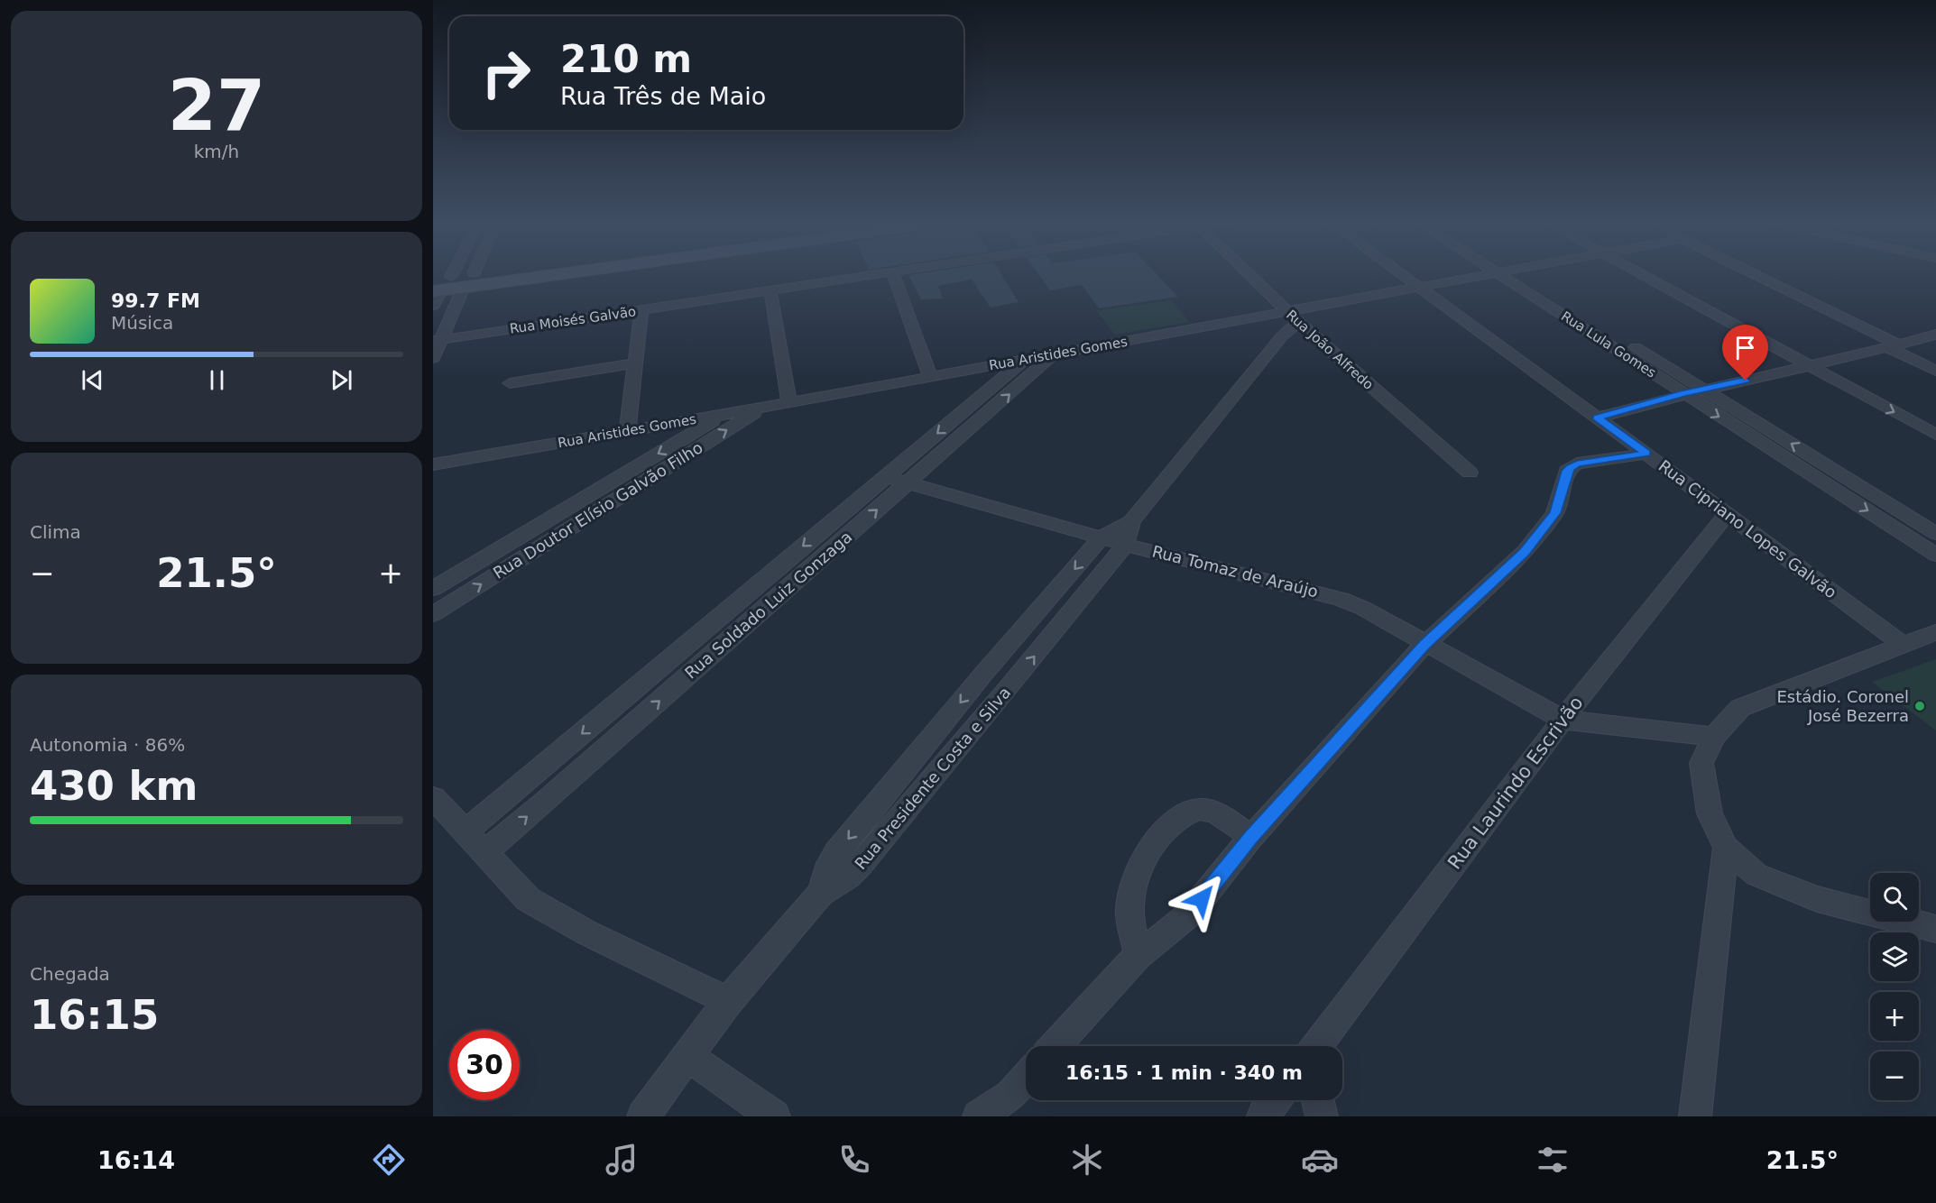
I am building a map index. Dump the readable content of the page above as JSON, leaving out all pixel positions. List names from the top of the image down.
{
  "streets": {
    "street": [
      "Rua Moisés Galvão",
      "Rua Lula Gomes",
      "Rua João Alfredo",
      "Rua Aristides Gomes",
      "Rua Doutor Elísio Galvão Filho",
      "Rua Cipriano Lopes Galvão",
      "Rua Tomaz de Araújo",
      "Rua Soldado Luiz Gonzaga",
      "Rua Presidente Costa e Silva",
      "Rua Laurindo Escrivão"
    ]
  },
  "crossings": [
    ["Rua João Alfredo", "Rua Aristides Gomes"],
    ["Rua João Alfredo", "Rua Presidente Costa e Silva"],
    ["Rua Aristides Gomes", "Rua Doutor Elísio Galvão Filho"],
    ["Rua Aristides Gomes", "Rua Cipriano Lopes Galvão"],
    ["Rua Aristides Gomes", "Rua Soldado Luiz Gonzaga"],
    ["Rua Cipriano Lopes Galvão", "Rua Laurindo Escrivão"],
    ["Rua Tomaz de Araújo", "Rua Soldado Luiz Gonzaga"],
    ["Rua Tomaz de Araújo", "Rua Presidente Costa e Silva"],
    ["Rua Tomaz de Araújo", "Rua Laurindo Escrivão"]
  ],
  "places": ["Estádio. Coronel José Bezerra"],
  "page": {
    "tile": [
      ["27", "km/h"],
      "Clima",
      ["Autonomia · 86%", "430 km"],
      ["Chegada", "16:15"]
    ],
    "turn": ["210 m", "Rua Três de Maio"],
    "song": ["99.7 FM", "Música"],
    "heat": ["−", "21.5°", "+"],
    "map_buttons": ["+", "−"],
    "limit": "30",
    "trip": "16:15 · 1 min · 340 m",
    "tabs": ["16:14", "21.5°"]
  }
}
